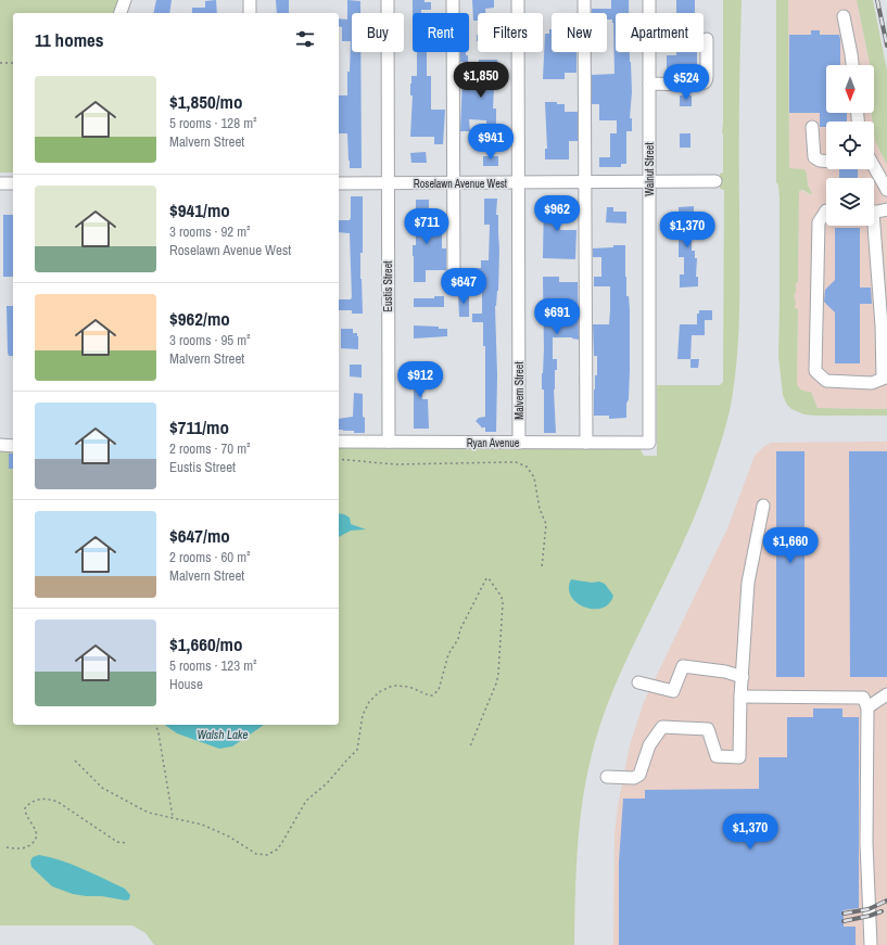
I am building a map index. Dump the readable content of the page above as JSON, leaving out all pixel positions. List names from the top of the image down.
{
  "streets": {
    "street": [
      "Walnut Street",
      "Roselawn Avenue West",
      "Eustis Street",
      "Malvern Street",
      "Ryan Avenue"
    ]
  },
  "crossings": [
    ["Walnut Street", "Roselawn Avenue West"],
    ["Walnut Street", "Ryan Avenue"],
    ["Roselawn Avenue West", "Eustis Street"],
    ["Roselawn Avenue West", "Malvern Street"],
    ["Eustis Street", "Ryan Avenue"],
    ["Malvern Street", "Ryan Avenue"]
  ],
  "water": ["Walsh Lake"],
  "north": "bottom",
  "page": {
    "chip": [
      "Buy",
      "Rent",
      "Filters",
      "New",
      "Apartment"
    ],
    "heading": "11 homes",
    "price": [
      "$1,850",
      "$524",
      "$941",
      "$962",
      "$711",
      "$1,370",
      "$647",
      "$691",
      "$912",
      "$1,660",
      "$1,370"
    ],
    "list": [
      {
        "name": "$1,850/mo",
        "note": "5 rooms · 128 m² · Malvern Street"
      },
      {
        "name": "$941/mo",
        "note": "3 rooms · 92 m² · Roselawn Avenue West"
      },
      {
        "name": "$962/mo",
        "note": "3 rooms · 95 m² · Malvern Street"
      },
      {
        "name": "$711/mo",
        "note": "2 rooms · 70 m² · Eustis Street"
      },
      {
        "name": "$647/mo",
        "note": "2 rooms · 60 m² · Malvern Street"
      },
      {
        "name": "$1,660/mo",
        "note": "5 rooms · 123 m² · House"
      }
    ]
  }
}
